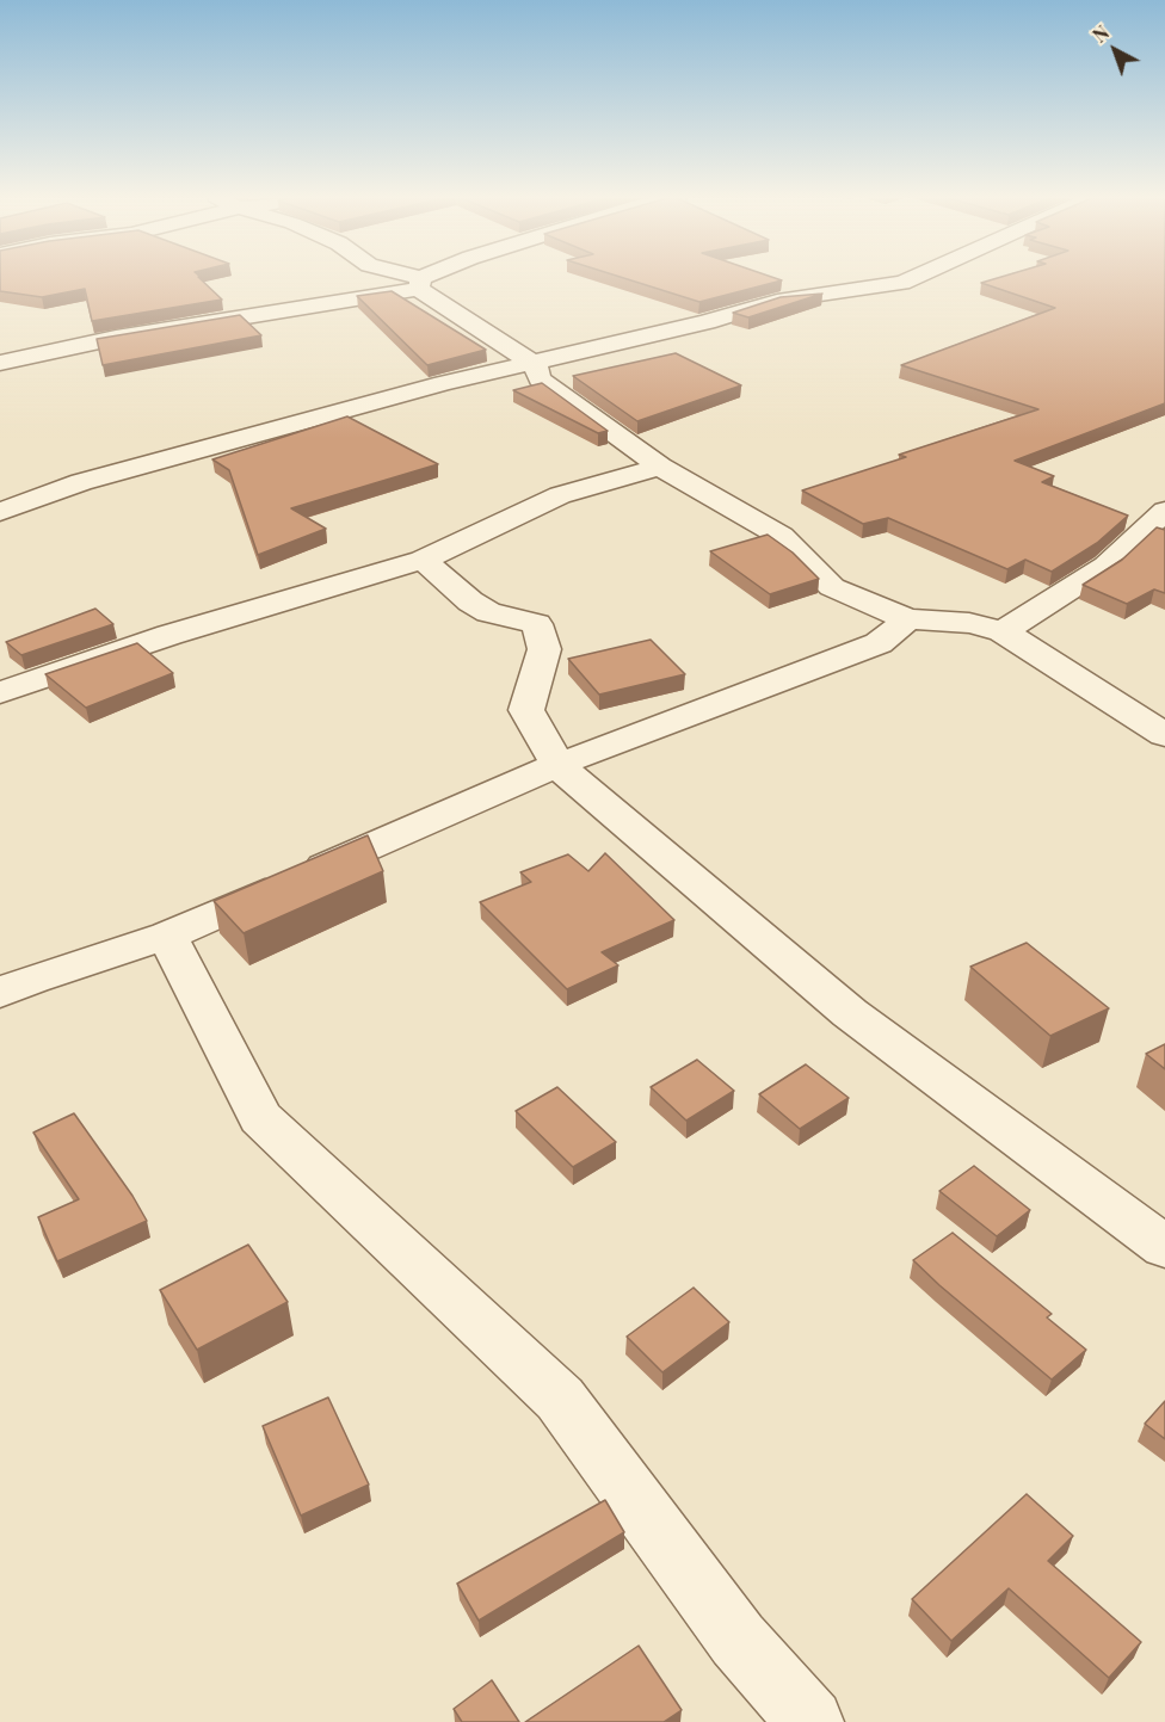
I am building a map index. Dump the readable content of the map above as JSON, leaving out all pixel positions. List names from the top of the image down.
{
  "north": "top left"
}
